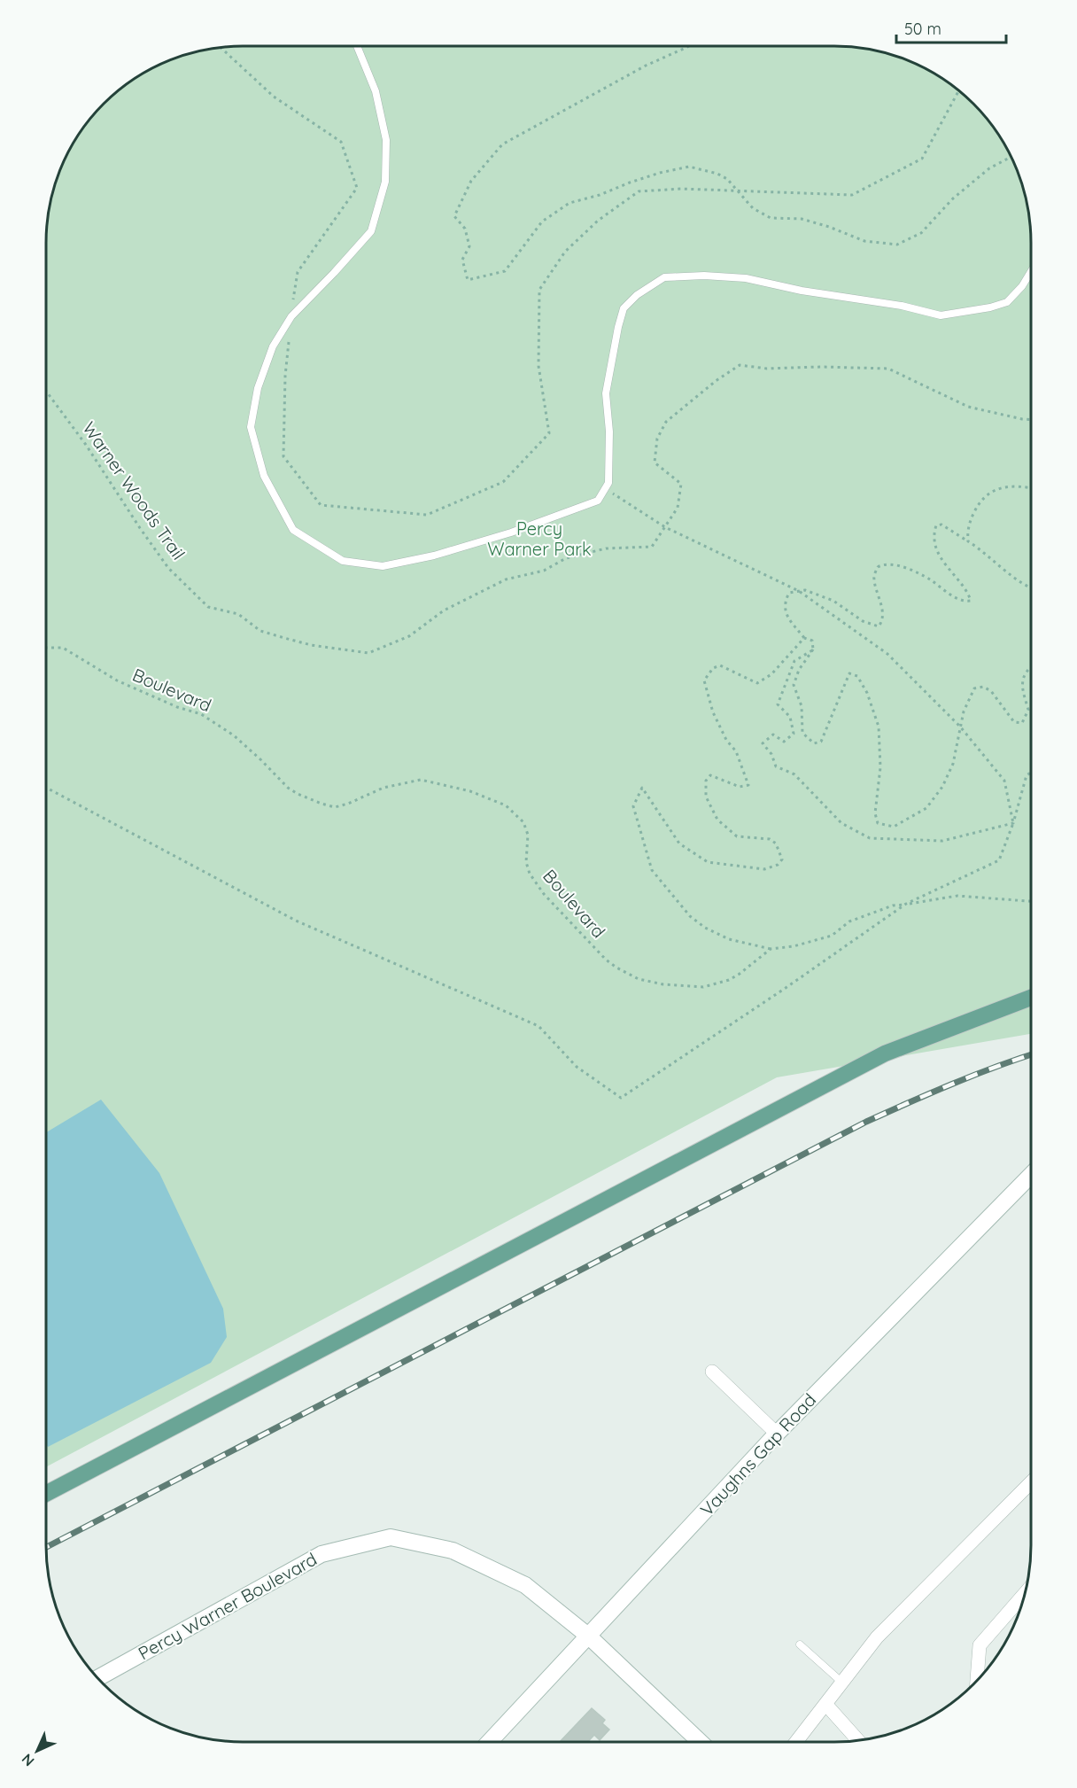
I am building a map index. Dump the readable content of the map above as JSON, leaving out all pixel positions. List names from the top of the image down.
{
  "streets": {
    "street": ["Vaughns Gap Road", "Percy Warner Boulevard"],
    "path": ["Warner Woods Trail", "Boulevard"]
  },
  "crossings": [
    ["Vaughns Gap Road", "Percy Warner Boulevard"]
  ],
  "parks": ["Percy Warner Park"],
  "scale_bar": "50 m",
  "north": "bottom left"
}
